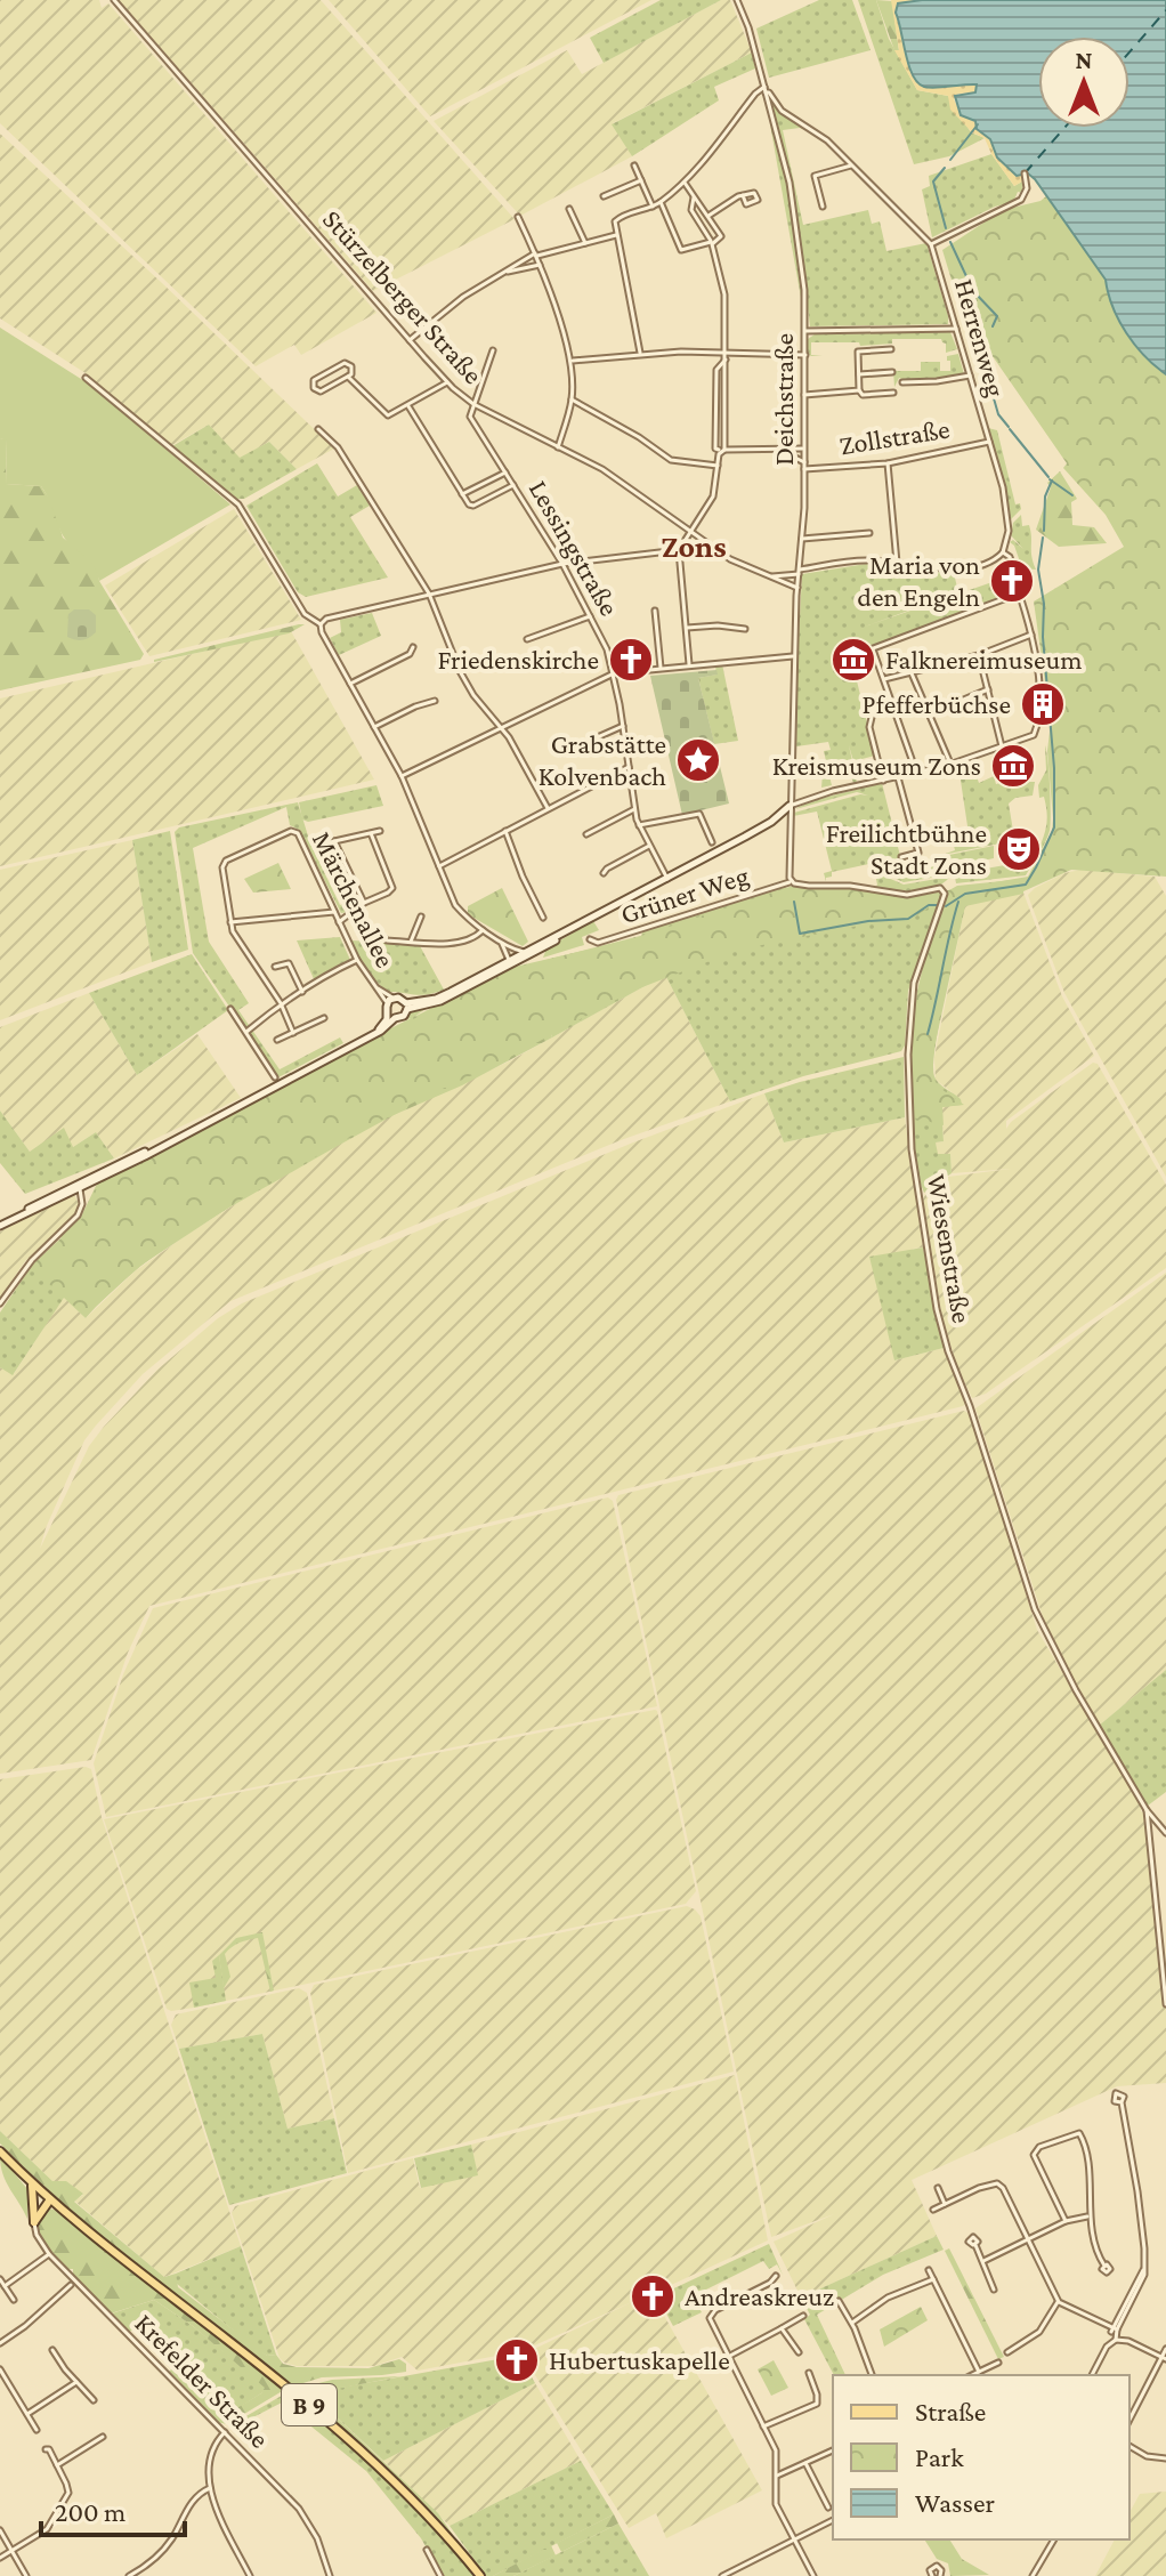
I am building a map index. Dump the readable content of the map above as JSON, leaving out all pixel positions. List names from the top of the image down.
{
  "streets": {
    "main road": ["B 9"],
    "street": [
      "Stürzelberger Straße",
      "Herrenweg",
      "Deichstraße",
      "Zollstraße",
      "Lessingstraße",
      "Grüner Weg",
      "Märchenallee",
      "Wiesenstraße",
      "Krefelder Straße"
    ]
  },
  "crossings": [
    ["Stürzelberger Straße", "Herrenweg"],
    ["Stürzelberger Straße", "Deichstraße"],
    ["Stürzelberger Straße", "Lessingstraße"],
    ["Herrenweg", "Deichstraße"],
    ["Herrenweg", "Zollstraße"],
    ["Deichstraße", "Zollstraße"],
    ["Grüner Weg", "Wiesenstraße"]
  ],
  "districts": ["Zons"],
  "places": {
    "church": [
      "Maria von den Engeln",
      "Friedenskirche",
      "Andreaskreuz",
      "Hubertuskapelle"
    ],
    "museum": ["Falknereimuseum", "Kreismuseum Zons"],
    "building": ["Pfefferbüchse"],
    "place": ["Grabstätte Kolvenbach"],
    "theatre": ["Freilichtbühne Stadt Zons"]
  },
  "legend": ["Straße", "Park", "Wasser"],
  "scale_bar": "200 m",
  "north": "top"
}
